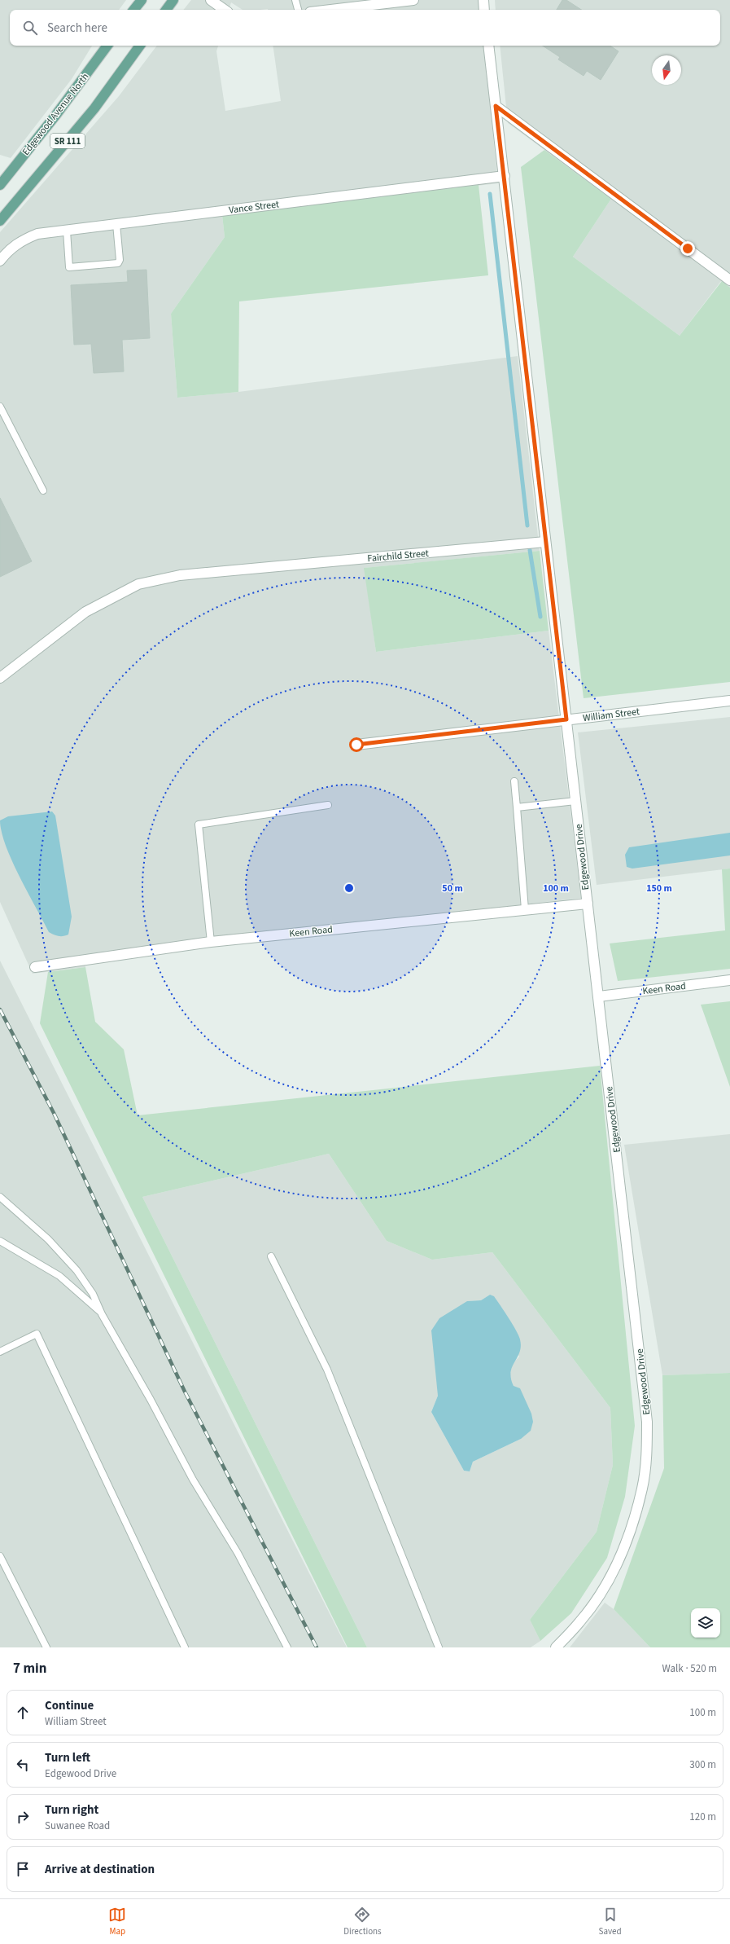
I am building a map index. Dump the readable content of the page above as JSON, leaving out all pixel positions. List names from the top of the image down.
{
  "streets": {
    "main road": ["Edgewood Avenue North", "SR 111"],
    "street": [
      "Vance Street",
      "Fairchild Street",
      "William Street",
      "Edgewood Drive",
      "Keen Road"
    ]
  },
  "crossings": [
    ["Vance Street", "Edgewood Drive"],
    ["Fairchild Street", "Edgewood Drive"],
    ["William Street", "Edgewood Drive"],
    ["Edgewood Drive", "Keen Road"]
  ],
  "north": "bottom",
  "page": {
    "search": "Search here",
    "heading": ["7 min", "Walk · 520 m"],
    "list": [
      ["Continue", "William Street", "100 m"],
      ["Turn left", "Edgewood Drive", "300 m"],
      ["Turn right", "Suwanee Road", "120 m"],
      "Arrive at destination"
    ],
    "nav": ["Map", "Directions", "Saved"]
  },
  "rings": ["50 m", "100 m", "150 m"]
}
